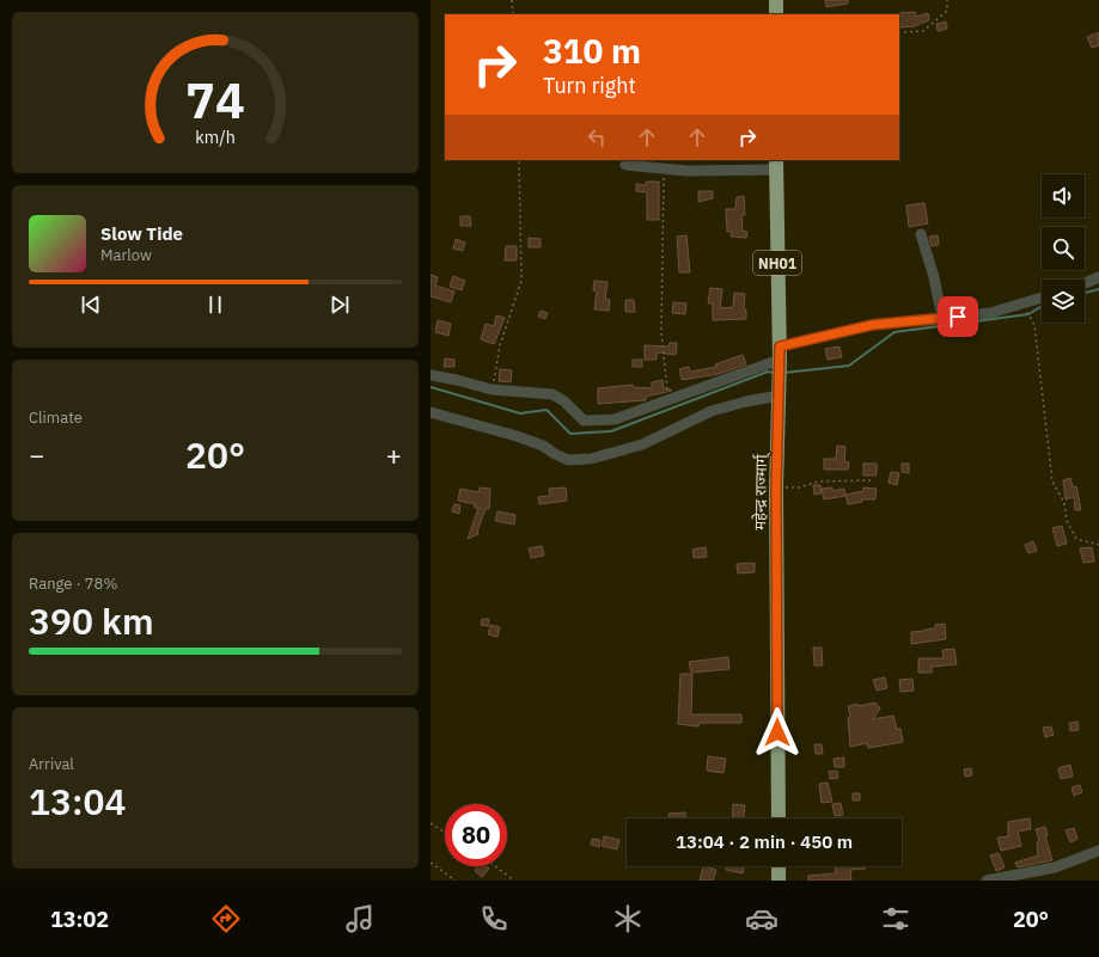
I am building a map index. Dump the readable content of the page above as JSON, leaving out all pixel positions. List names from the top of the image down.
{
  "streets": {
    "highway": ["NH01", "महेन्द्र राज्मार्ग्"]
  },
  "page": {
    "turn": ["310 m", "Turn right"],
    "song": ["Slow Tide", "Marlow"],
    "tile": [
      "Climate",
      ["Range · 78%", "390 km"],
      ["Arrival", "13:04"]
    ],
    "heat": ["−", "20°", "+"],
    "limit": "80",
    "trip": "13:04 · 2 min · 450 m",
    "tabs": ["13:02", "20°"],
    "gauge": ["74", "km/h"]
  }
}
